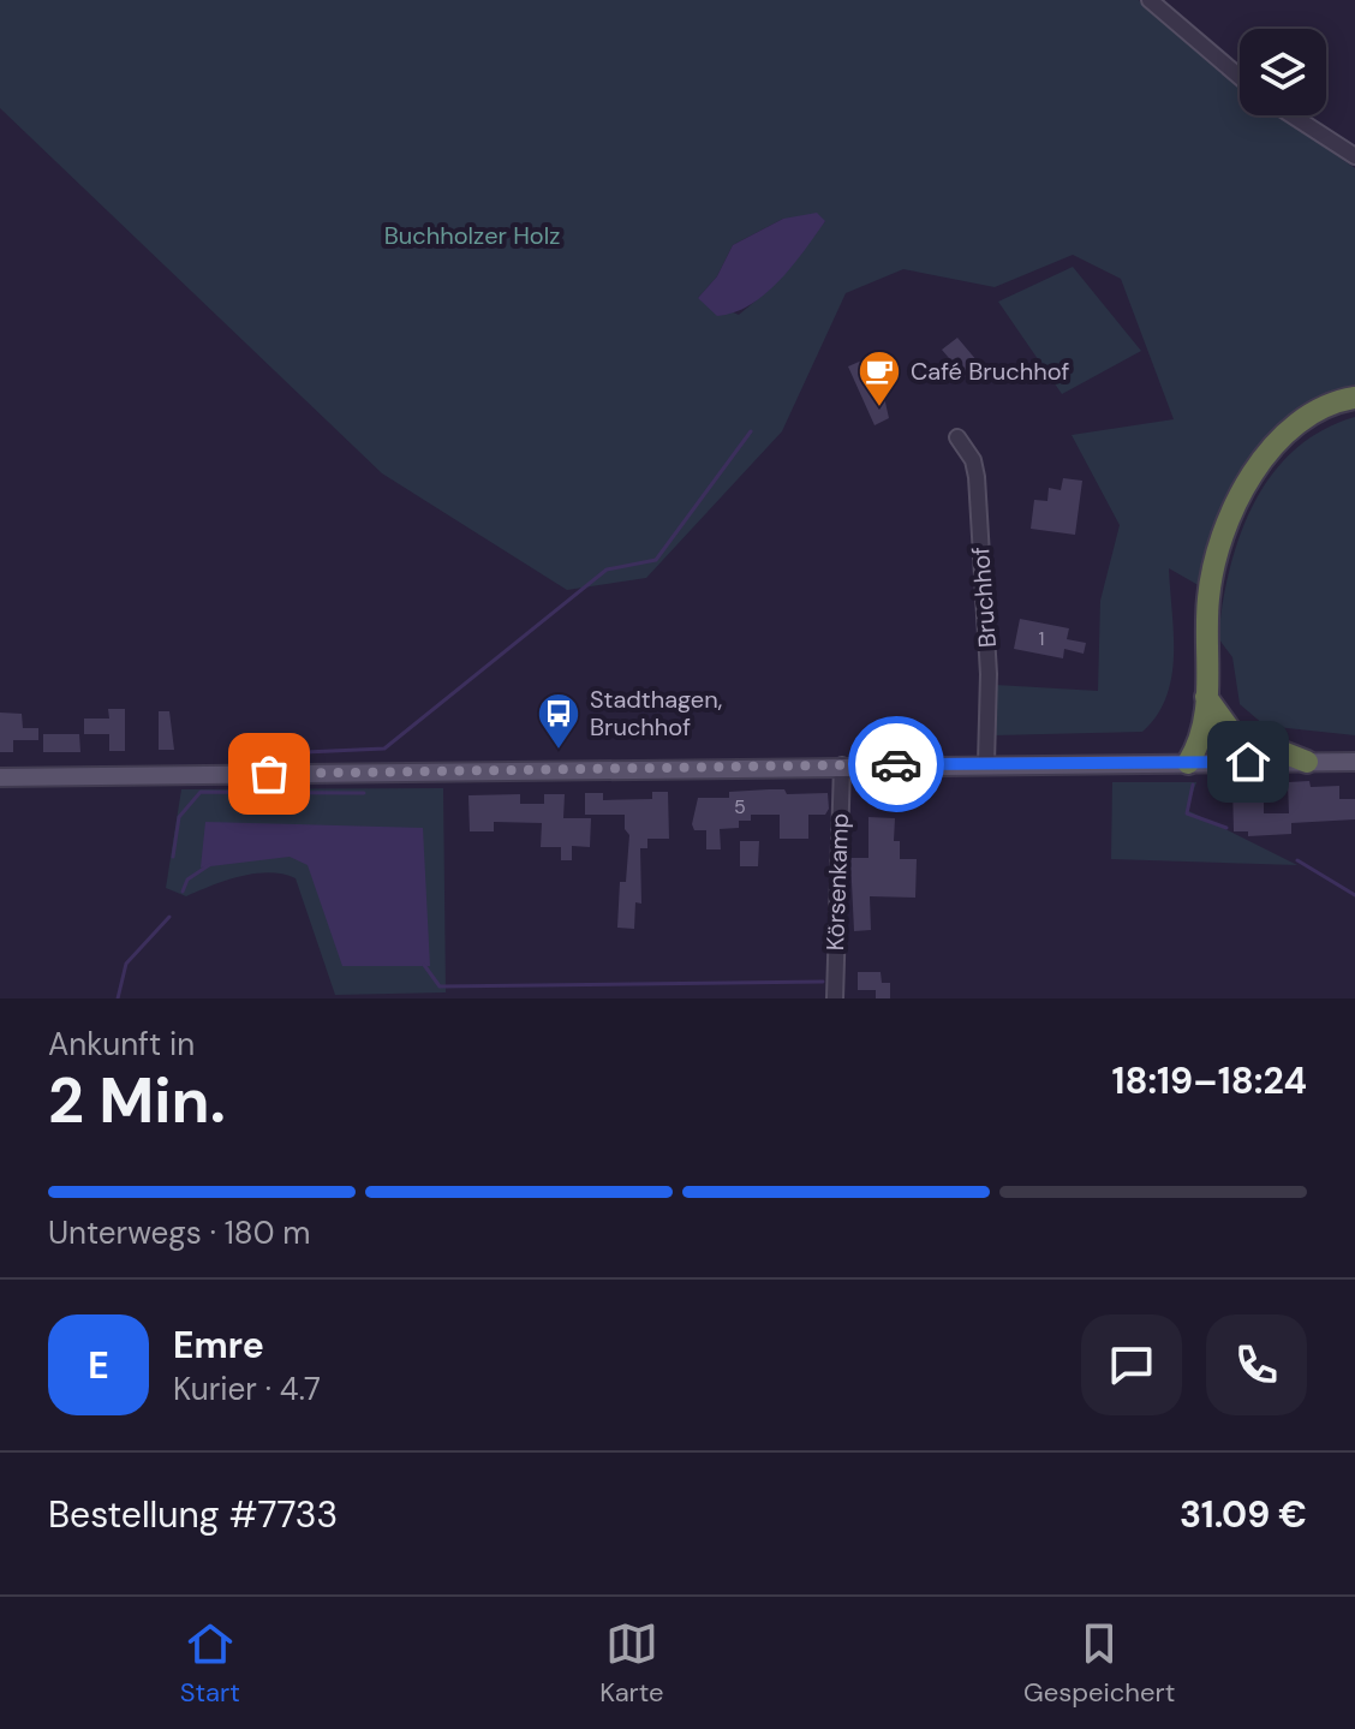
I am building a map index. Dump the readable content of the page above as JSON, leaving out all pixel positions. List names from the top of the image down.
{
  "streets": {
    "street": ["Bruchhof", "Körsenkamp"]
  },
  "parks": ["Buchholzer Holz"],
  "places": {
    "cafe": ["Café Bruchhof"],
    "bus stop": ["Stadthagen, Bruchhof"]
  },
  "house_numbers": ["1", "5"],
  "page": {
    "heading": ["2 Min.", "Ankunft in", "18:19–18:24"],
    "panel": [
      "Emre",
      "Kurier · 4.7",
      "Bestellung #7733",
      "31.09 €"
    ],
    "bar": "Unterwegs · 180 m",
    "round": "E",
    "tabs": ["Start", "Karte", "Gespeichert"]
  }
}
